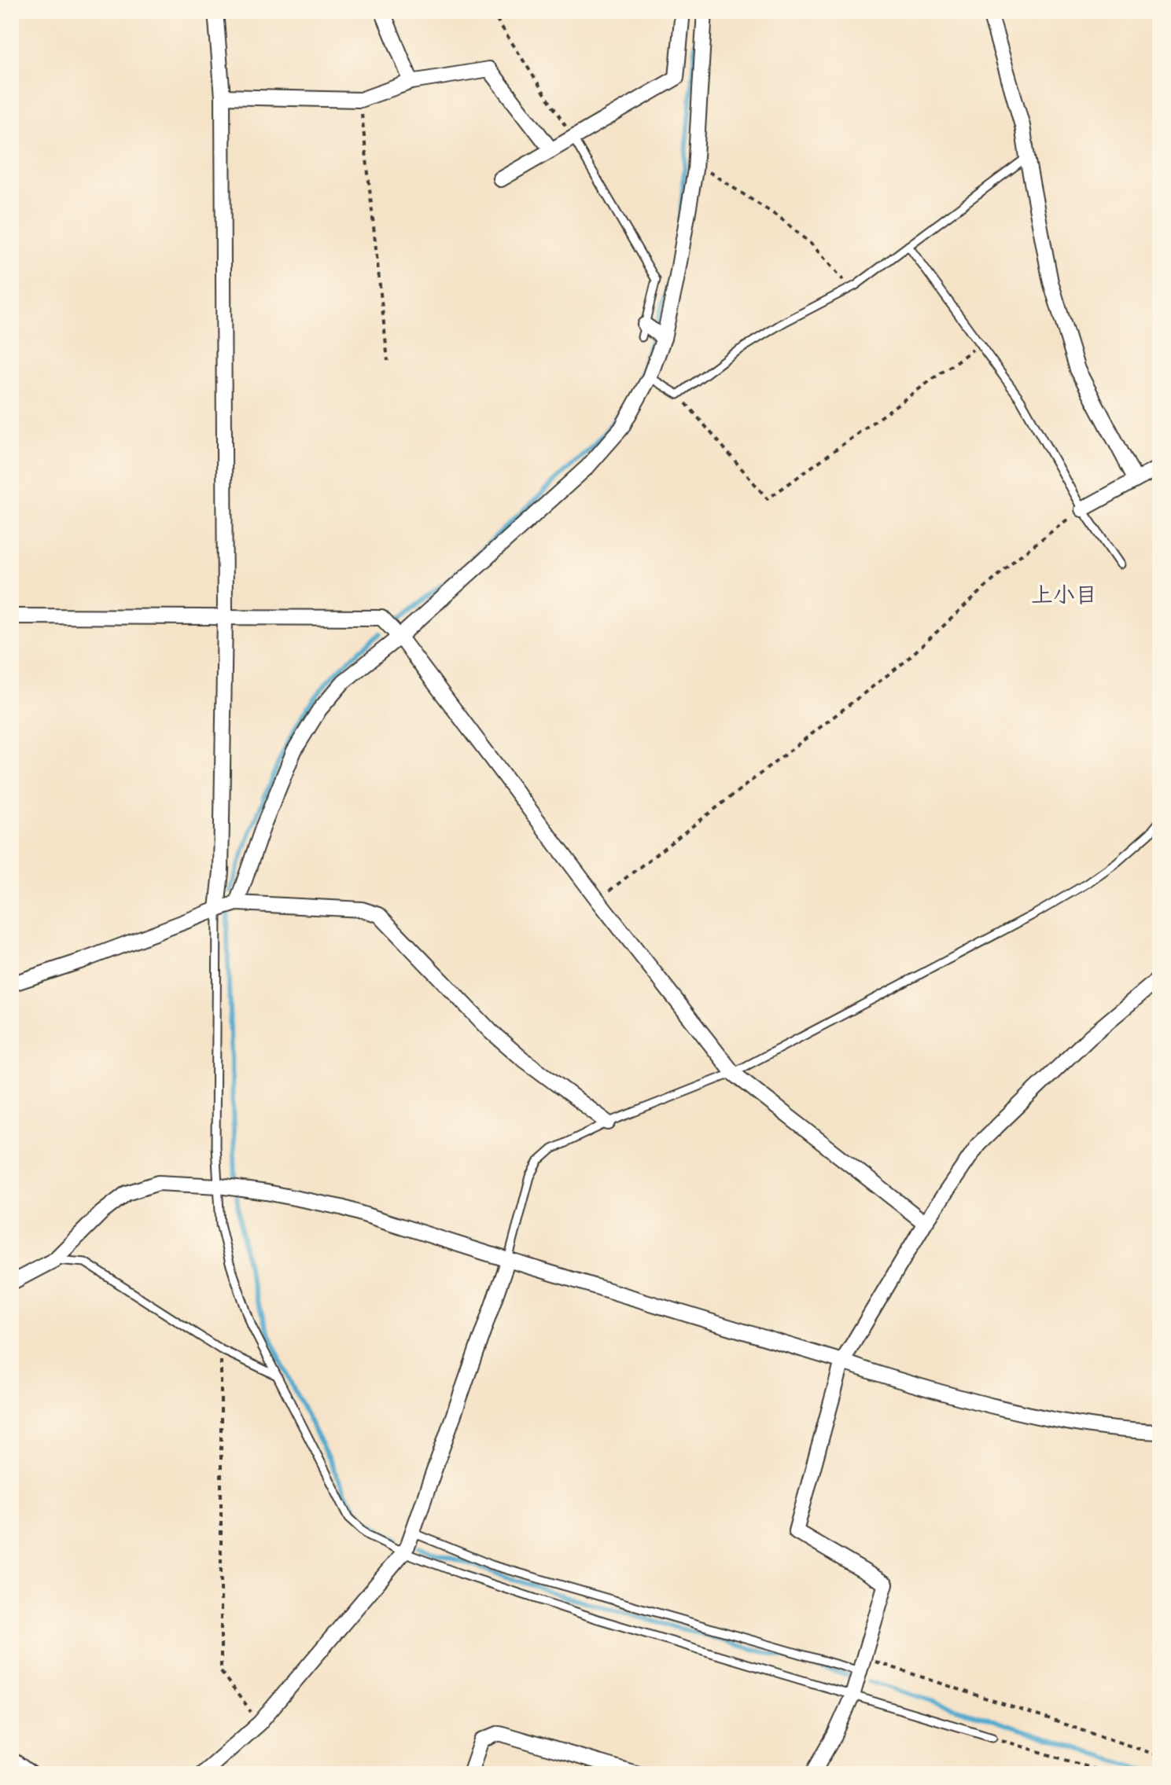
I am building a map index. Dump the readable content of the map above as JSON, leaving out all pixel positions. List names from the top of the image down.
{
  "districts": ["上小目"]
}
